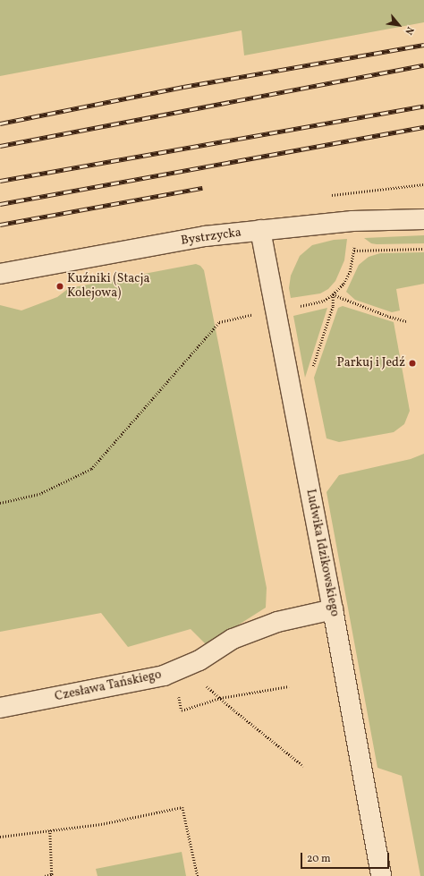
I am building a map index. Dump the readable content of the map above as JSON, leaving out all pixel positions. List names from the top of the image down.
{
  "streets": {
    "street": ["Bystrzycka", "Ludwika Idzikowskiego", "Czesława Tańskiego"]
  },
  "crossings": [
    ["Bystrzycka", "Ludwika Idzikowskiego"],
    ["Ludwika Idzikowskiego", "Czesława Tańskiego"]
  ],
  "places": ["Kuźniki (Stacja Kolejowa)", "Parkuj i Jedź"],
  "scale_bar": "20 m",
  "north": "bottom right"
}
